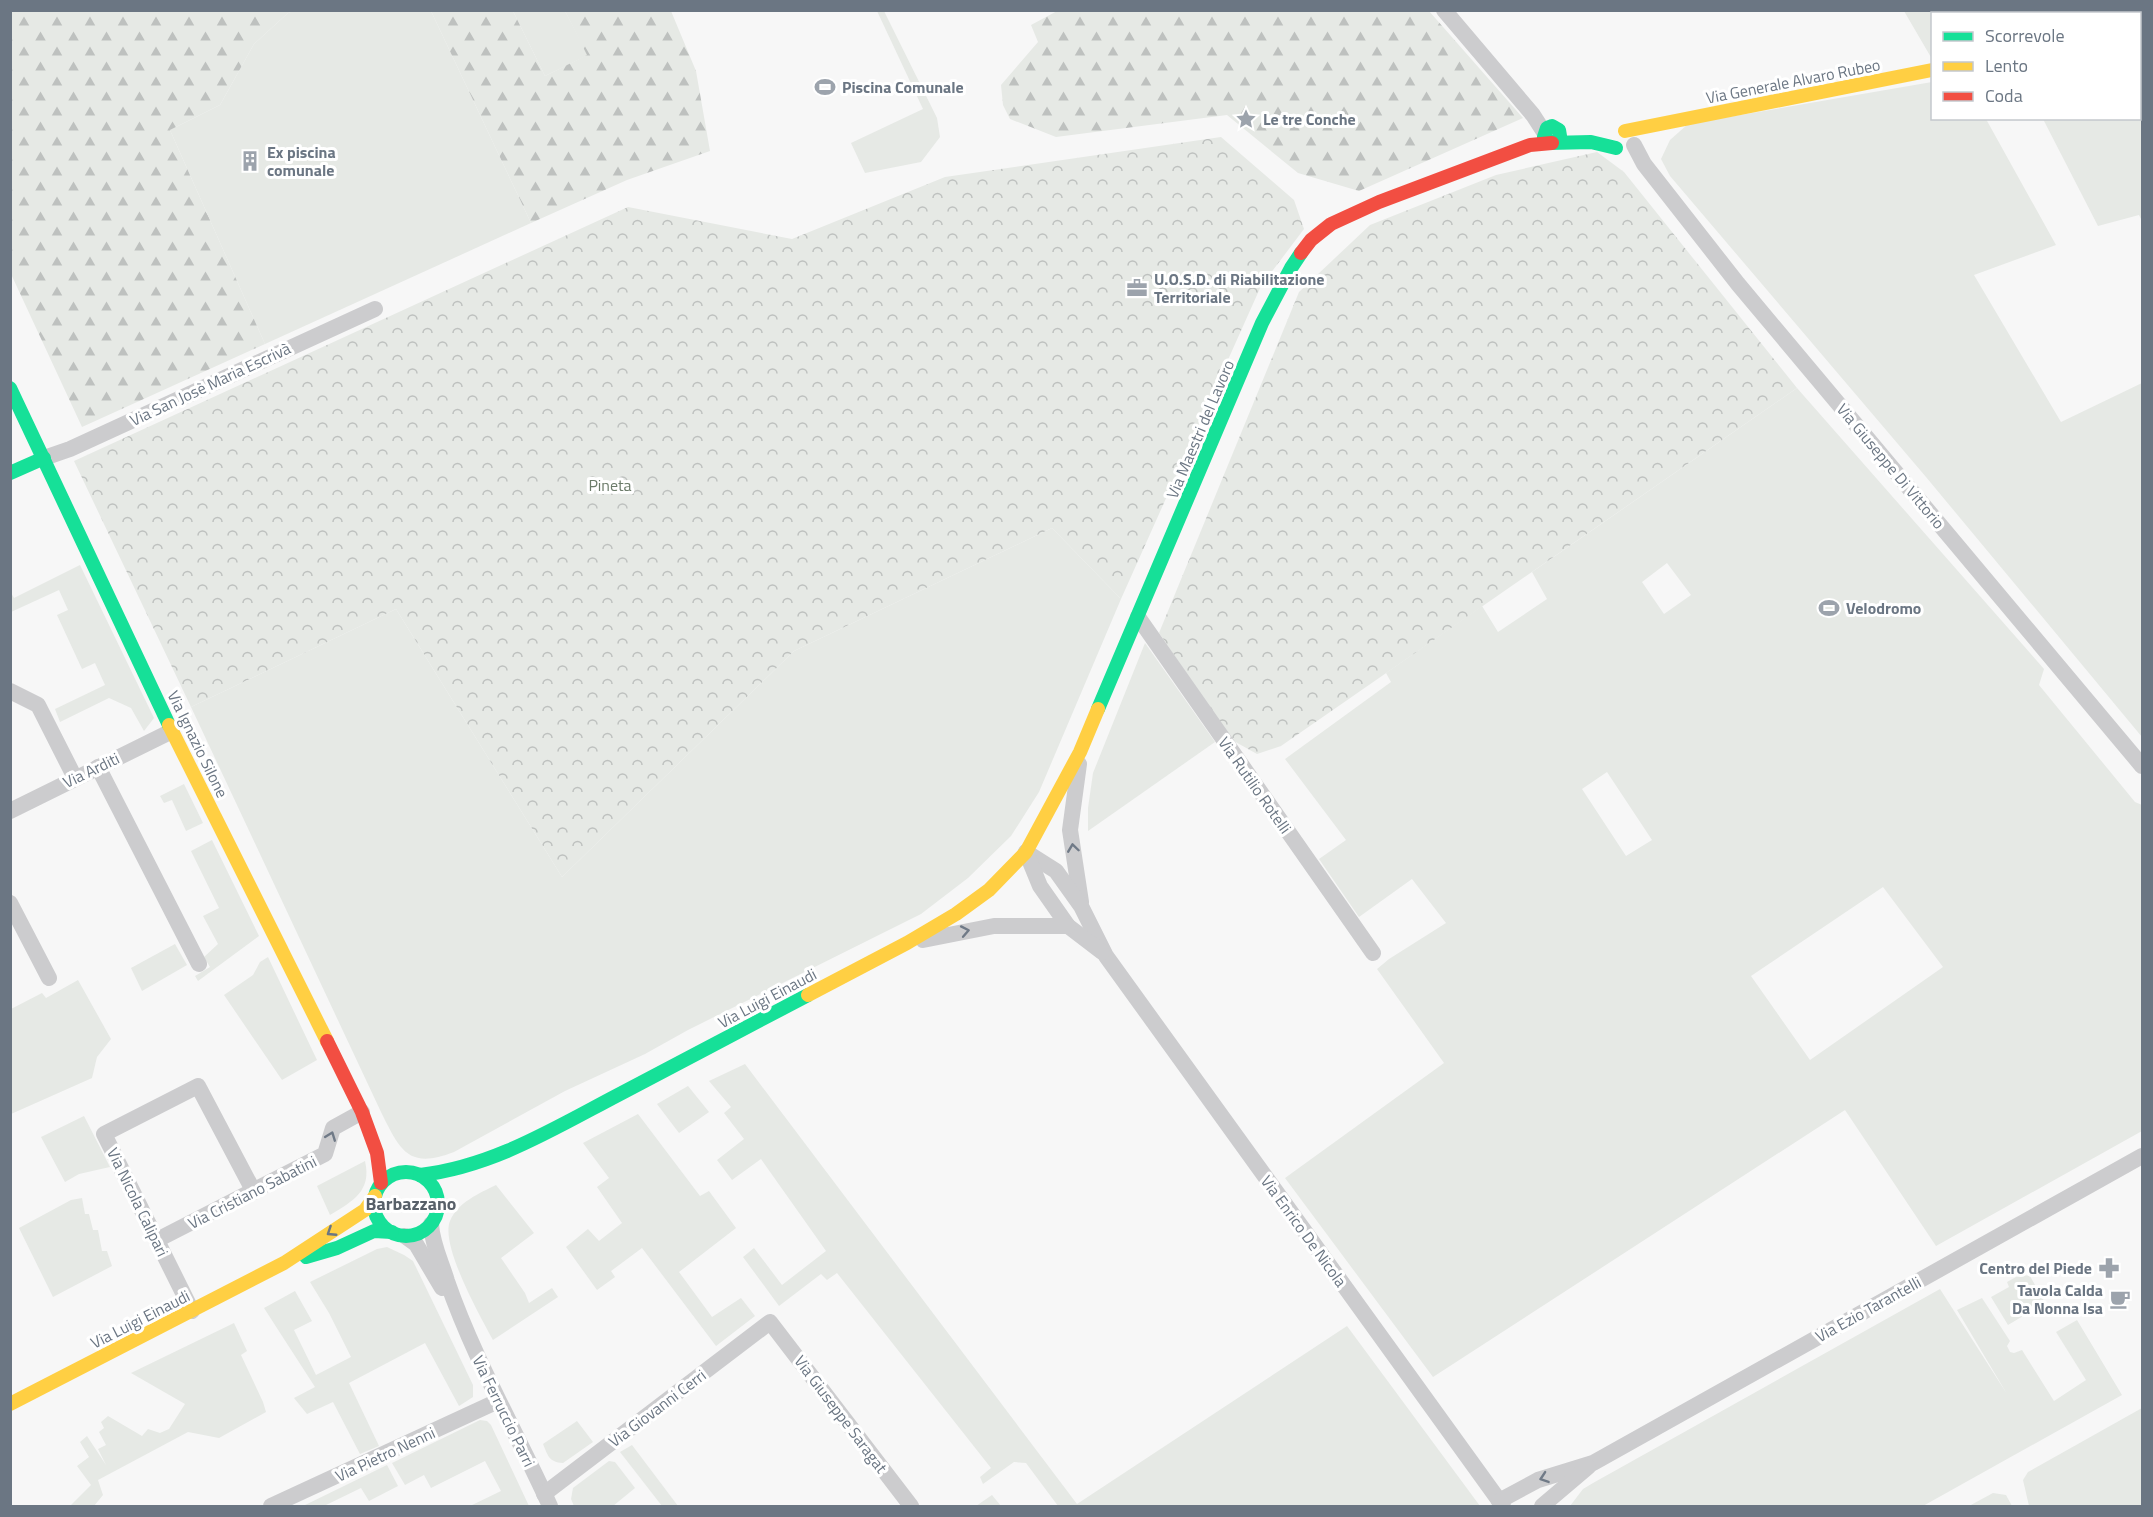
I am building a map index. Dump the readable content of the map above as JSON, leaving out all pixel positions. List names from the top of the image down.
{
  "streets": {
    "street": [
      "Via Generale Alvaro Rubeo",
      "Via San Josè Maria Escrivà",
      "Via Maestri del Lavoro",
      "Via Giuseppe Di Vittorio",
      "Via Ignazio Silone",
      "Via Arditi",
      "Via Rutilio Rotelli",
      "Via Luigi Einaudi",
      "Via Cristiano Sabatini",
      "Via Nicola Calipari",
      "Via Enrico De Nicola",
      "Via Ezio Tarantelli",
      "Via Giovanni Cerri",
      "Via Ferruccio Parri",
      "Via Giuseppe Saragat",
      "Via Pietro Nenni"
    ]
  },
  "crossings": [
    ["Via Generale Alvaro Rubeo", "Via Maestri del Lavoro"],
    ["Via Generale Alvaro Rubeo", "Via Giuseppe Di Vittorio"],
    ["Via San Josè Maria Escrivà", "Via Ignazio Silone"],
    ["Via Maestri del Lavoro", "Via Giuseppe Di Vittorio"],
    ["Via Maestri del Lavoro", "Via Rutilio Rotelli"],
    ["Via Maestri del Lavoro", "Via Luigi Einaudi"],
    ["Via Ignazio Silone", "Via Arditi"],
    ["Via Ignazio Silone", "Via Luigi Einaudi"],
    ["Via Ignazio Silone", "Via Cristiano Sabatini"],
    ["Via Ignazio Silone", "Via Ferruccio Parri"],
    ["Via Luigi Einaudi", "Via Nicola Calipari"],
    ["Via Luigi Einaudi", "Via Ferruccio Parri"],
    ["Via Cristiano Sabatini", "Via Nicola Calipari"],
    ["Via Giovanni Cerri", "Via Ferruccio Parri"],
    ["Via Giovanni Cerri", "Via Giuseppe Saragat"],
    ["Via Ferruccio Parri", "Via Pietro Nenni"]
  ],
  "districts": ["Barbazzano"],
  "parks": ["Pineta"],
  "places": {
    "sports": ["Piscina Comunale", "Velodromo"],
    "place": ["Le tre Conche"],
    "building": ["Ex piscina comunale"],
    "office": ["U.O.S.D. di Riabilitazione Territoriale"],
    "pharmacy": ["Centro del Piede"],
    "cafe": ["Tavola Calda Da Nonna Isa"]
  },
  "legend": ["Scorrevole", "Lento", "Coda"]
}
